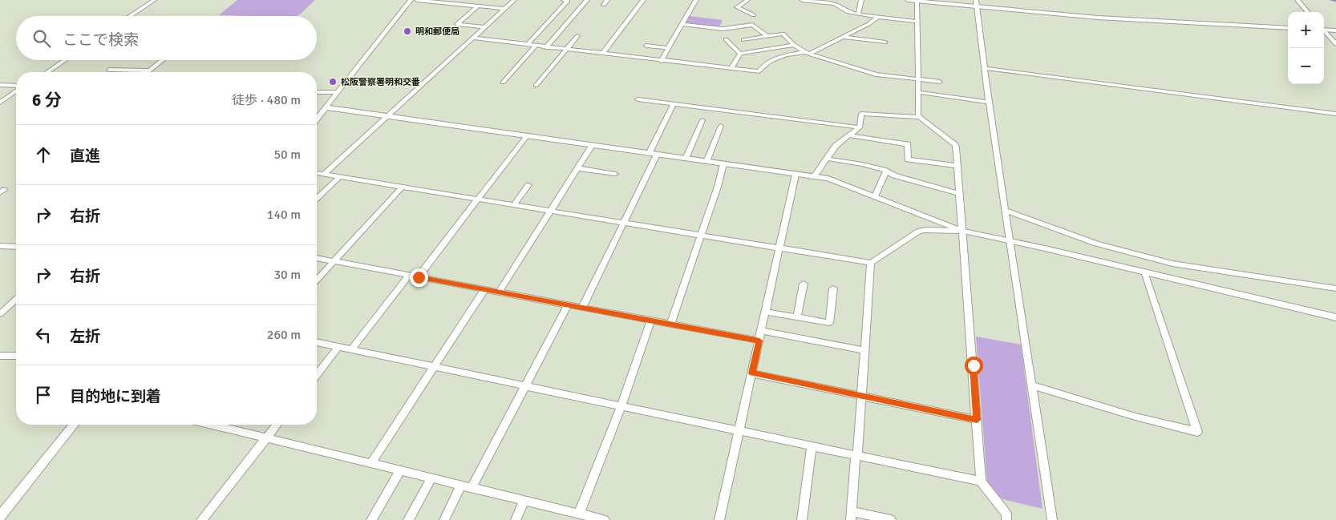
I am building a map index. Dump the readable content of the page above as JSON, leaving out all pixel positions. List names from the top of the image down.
{
  "places": ["明和郵便局", "松阪警察署明和交番"],
  "page": {
    "map_buttons": ["+", "−"],
    "search": "ここで検索",
    "heading": ["6 分", "徒歩 · 480 m"],
    "list": [
      ["直進", "50 m"],
      ["右折", "140 m"],
      ["右折", "30 m"],
      ["左折", "260 m"],
      "目的地に到着"
    ]
  }
}
